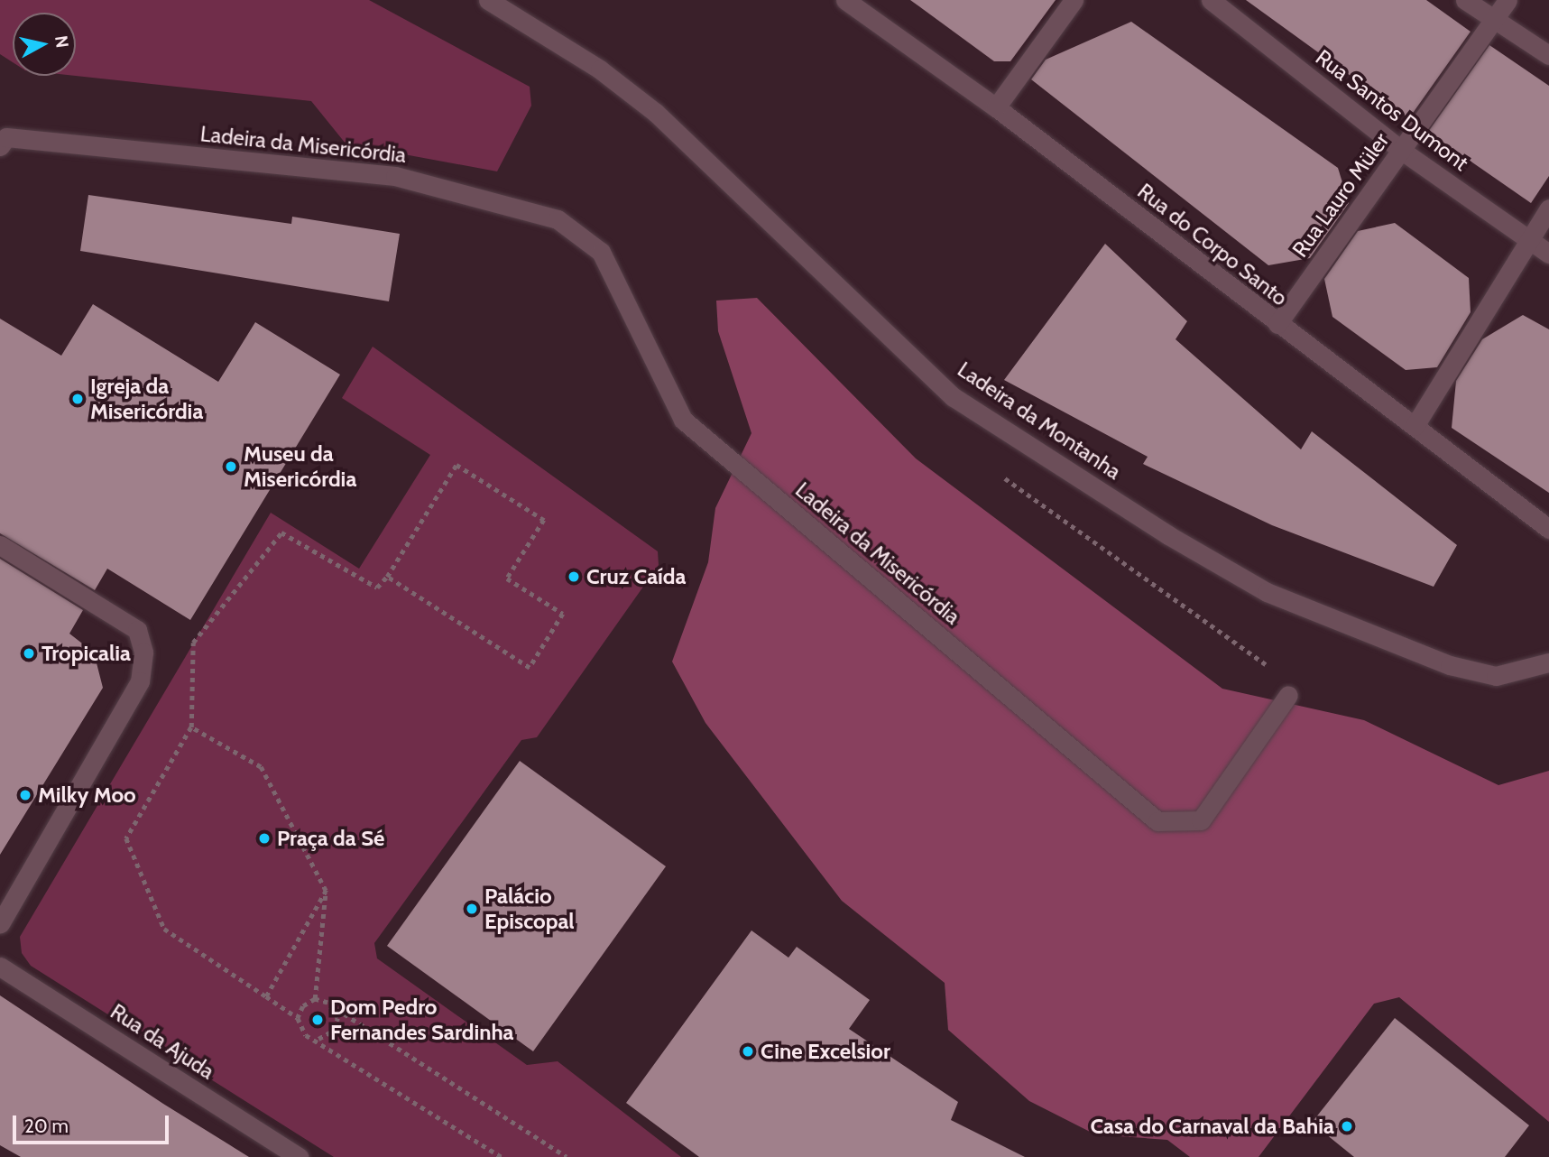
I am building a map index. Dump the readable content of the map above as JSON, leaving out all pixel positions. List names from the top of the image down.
{
  "streets": {
    "street": [
      "Rua Santos Dumont",
      "Ladeira da Misericórdia",
      "Rua Lauro Müler",
      "Rua do Corpo Santo",
      "Ladeira da Montanha",
      "Rua da Ajuda"
    ]
  },
  "crossings": [
    ["Rua Santos Dumont", "Rua Lauro Müler"],
    ["Rua Lauro Müler", "Rua do Corpo Santo"]
  ],
  "places": [
    "Igreja da Misericórdia",
    "Museu da Misericórdia",
    "Cruz Caída",
    "Tropicalia",
    "Milky Moo",
    "Praça da Sé",
    "Palácio Episcopal",
    "Dom Pedro Fernandes Sardinha",
    "Cine Excelsior",
    "Casa do Carnaval da Bahia"
  ],
  "scale_bar": "20 m",
  "north": "right"
}
